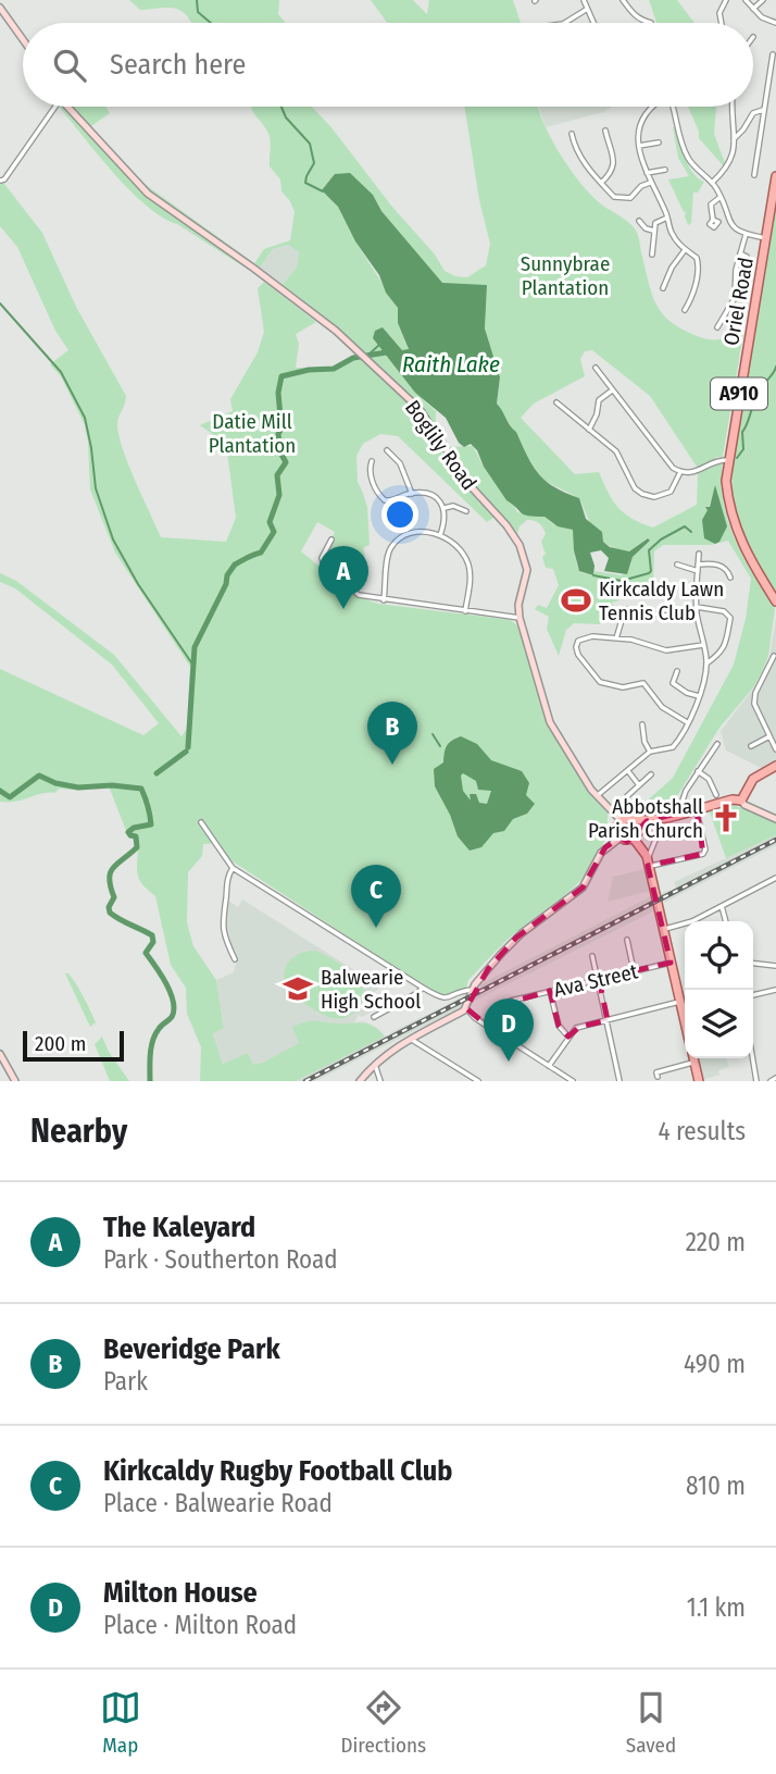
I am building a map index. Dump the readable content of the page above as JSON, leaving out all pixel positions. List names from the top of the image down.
{
  "streets": {
    "main road": ["Oriel Road", "A910", "Boglily Road"],
    "street": ["Ava Street"]
  },
  "water": ["Raith Lake"],
  "parks": ["Sunnybrae Plantation", "Datie Mill Plantation"],
  "places": {
    "sports": ["Kirkcaldy Lawn Tennis Club"],
    "church": ["Abbotshall Parish Church"],
    "school or university": ["Balwearie High School"]
  },
  "scale_bar": "200 m",
  "page": {
    "search": "Search here",
    "pins": [
      "A",
      "B",
      "C",
      "D"
    ],
    "scale": "200 m",
    "heading": ["Nearby", "4 results"],
    "list": [
      {
        "mark": "A",
        "name": "The Kaleyard",
        "note": "Park · Southerton Road",
        "value": "220 m"
      },
      {
        "mark": "B",
        "name": "Beveridge Park",
        "note": "Park",
        "value": "490 m"
      },
      {
        "mark": "C",
        "name": "Kirkcaldy Rugby Football Club",
        "note": "Place · Balwearie Road",
        "value": "810 m"
      },
      {
        "mark": "D",
        "name": "Milton House",
        "note": "Place · Milton Road",
        "value": "1.1 km"
      }
    ],
    "nav": ["Map", "Directions", "Saved"]
  }
}
